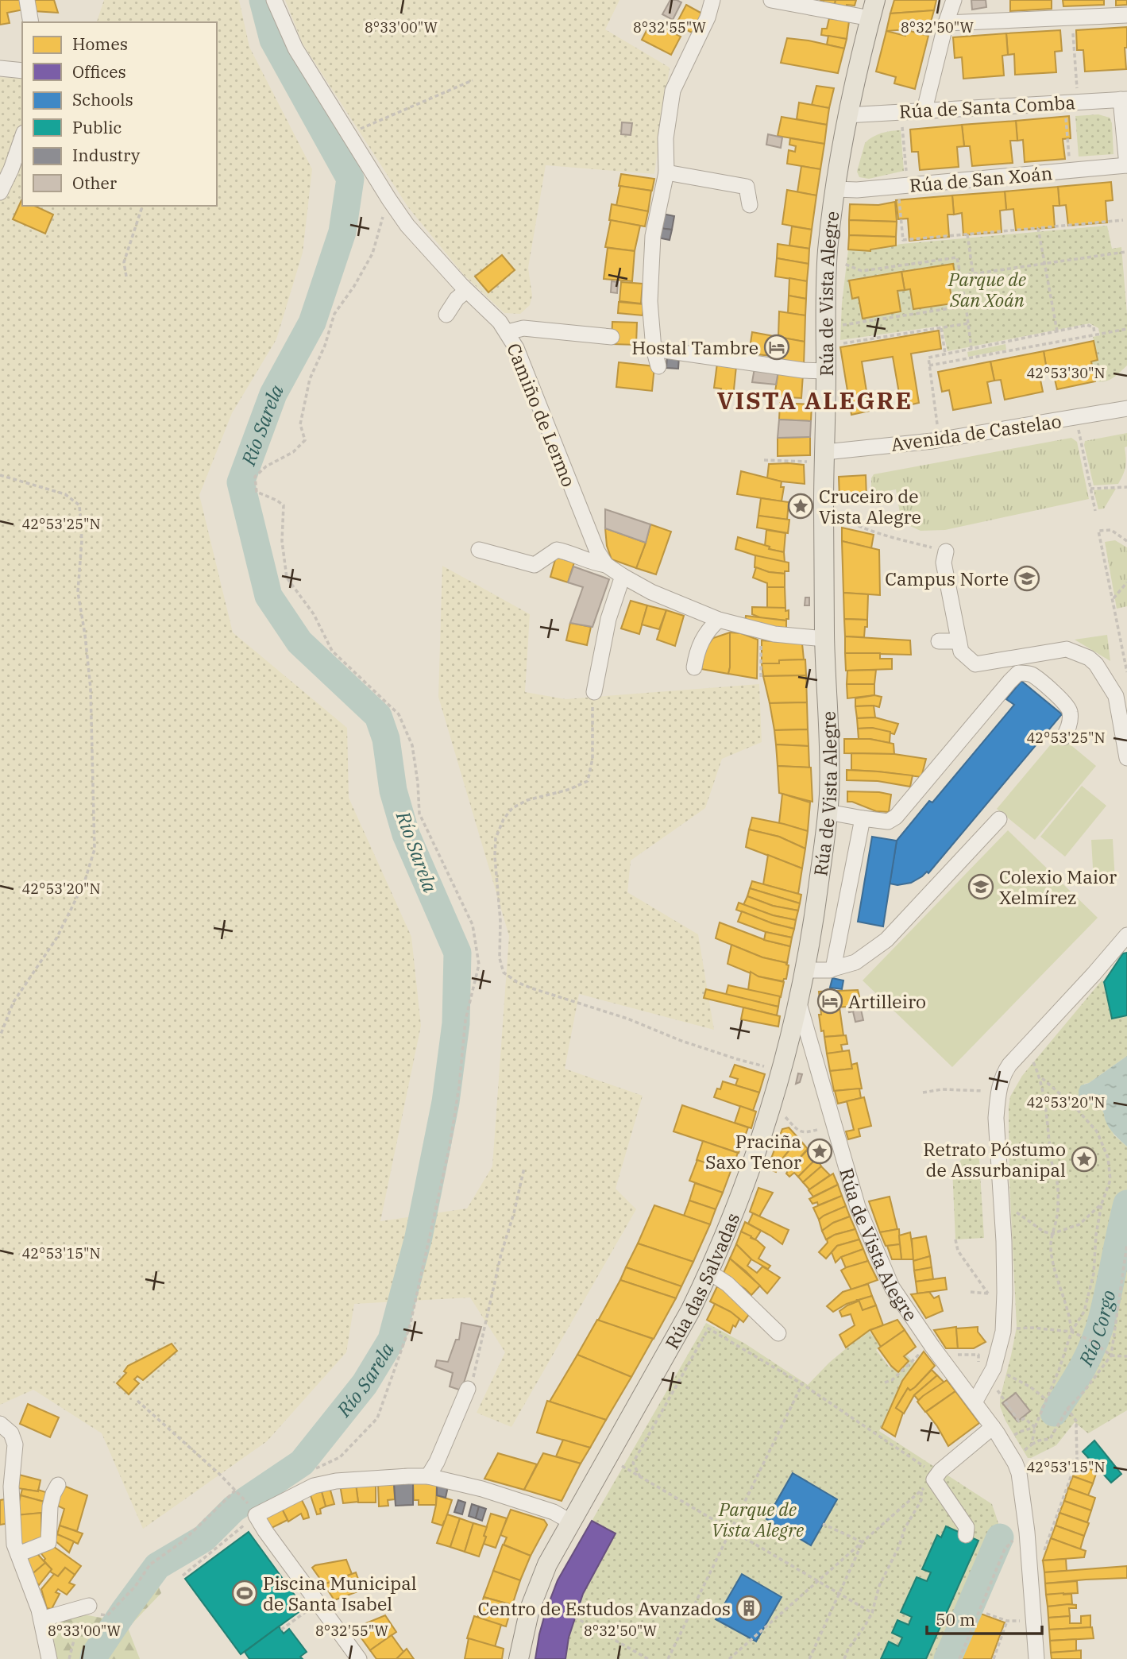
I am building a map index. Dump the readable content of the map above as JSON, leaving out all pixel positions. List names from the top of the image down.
{
  "streets": {
    "main road": ["Rúa de Vista Alegre", "Rúa das Salvadas"],
    "street": [
      "Rúa de Santa Comba",
      "Rúa de San Xoán",
      "Camiño de Lermo",
      "Avenida de Castelao"
    ]
  },
  "crossings": [
    ["Rúa de Santa Comba", "Rúa de San Xoán"],
    ["Rúa de Santa Comba", "Rúa de Vista Alegre"],
    ["Rúa de San Xoán", "Rúa de Vista Alegre"],
    ["Rúa de Vista Alegre", "Camiño de Lermo"],
    ["Rúa de Vista Alegre", "Avenida de Castelao"],
    ["Rúa de Vista Alegre", "Rúa das Salvadas"]
  ],
  "districts": ["VISTA ALEGRE"],
  "water": ["Río Sarela", "Río Corgo"],
  "parks": ["Parque de San Xoán", "Parque de Vista Alegre"],
  "places": {
    "hotel": ["Hostal Tambre", "Artilleiro"],
    "place": ["Cruceiro de Vista Alegre", "Praciña Saxo Tenor", "Retrato Póstumo de Assurbanipal"],
    "school or university": ["Campus Norte", "Colexio Maior Xelmírez"],
    "sports": ["Piscina Municipal de Santa Isabel"],
    "building": ["Centro de Estudos Avanzados"]
  },
  "legend": [
    "Homes",
    "Offices",
    "Schools",
    "Public",
    "Industry",
    "Other"
  ],
  "scale_bar": "50 m",
  "coordinates": [
    "8°33'00\"W",
    "8°32'55\"W",
    "8°32'50\"W",
    "42°53'30\"N",
    "42°53'25\"N",
    "42°53'20\"N",
    "42°53'15\"N"
  ]
}
